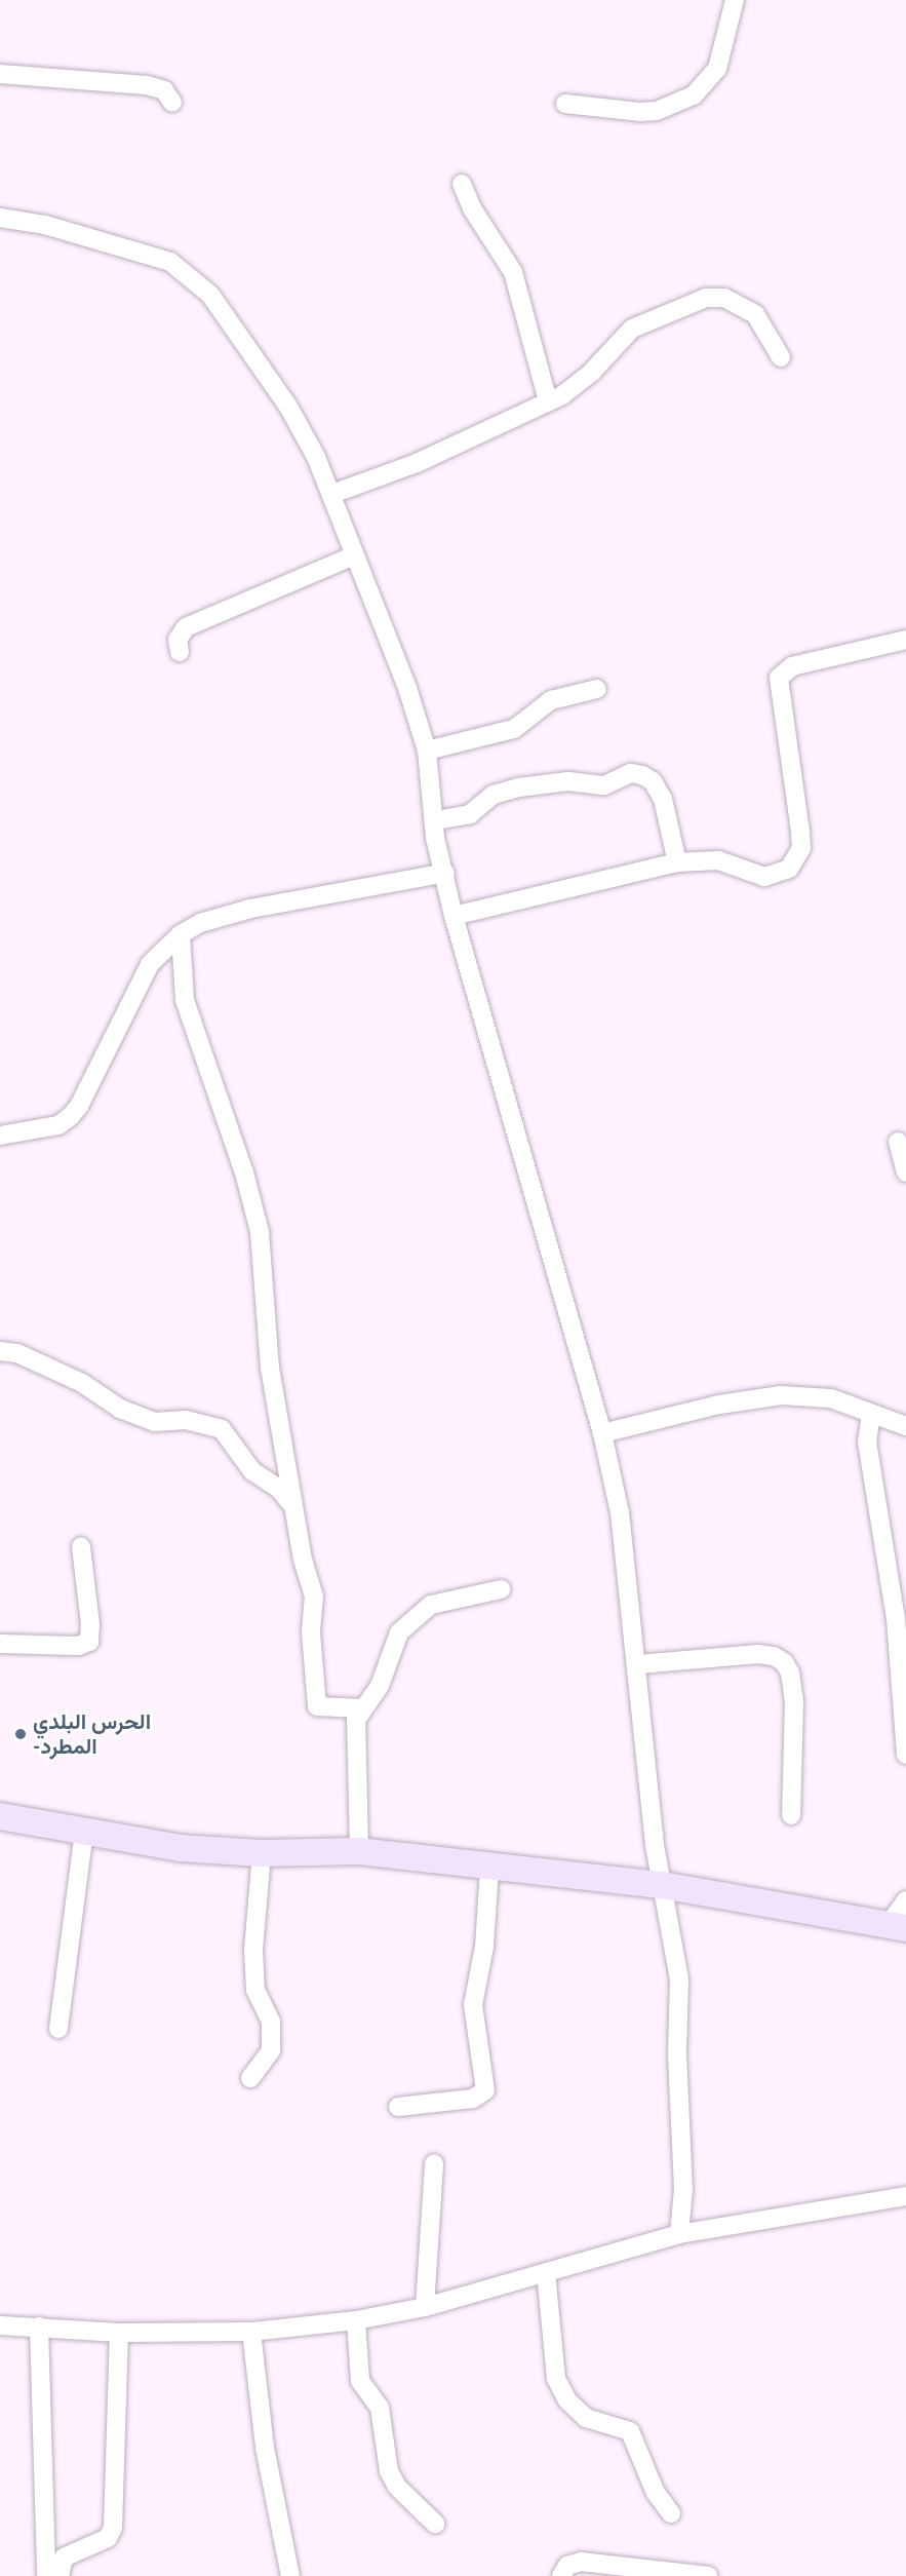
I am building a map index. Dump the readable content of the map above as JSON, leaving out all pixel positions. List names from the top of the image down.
{
  "places": ["الحرس البلدي -المطرد"]
}
